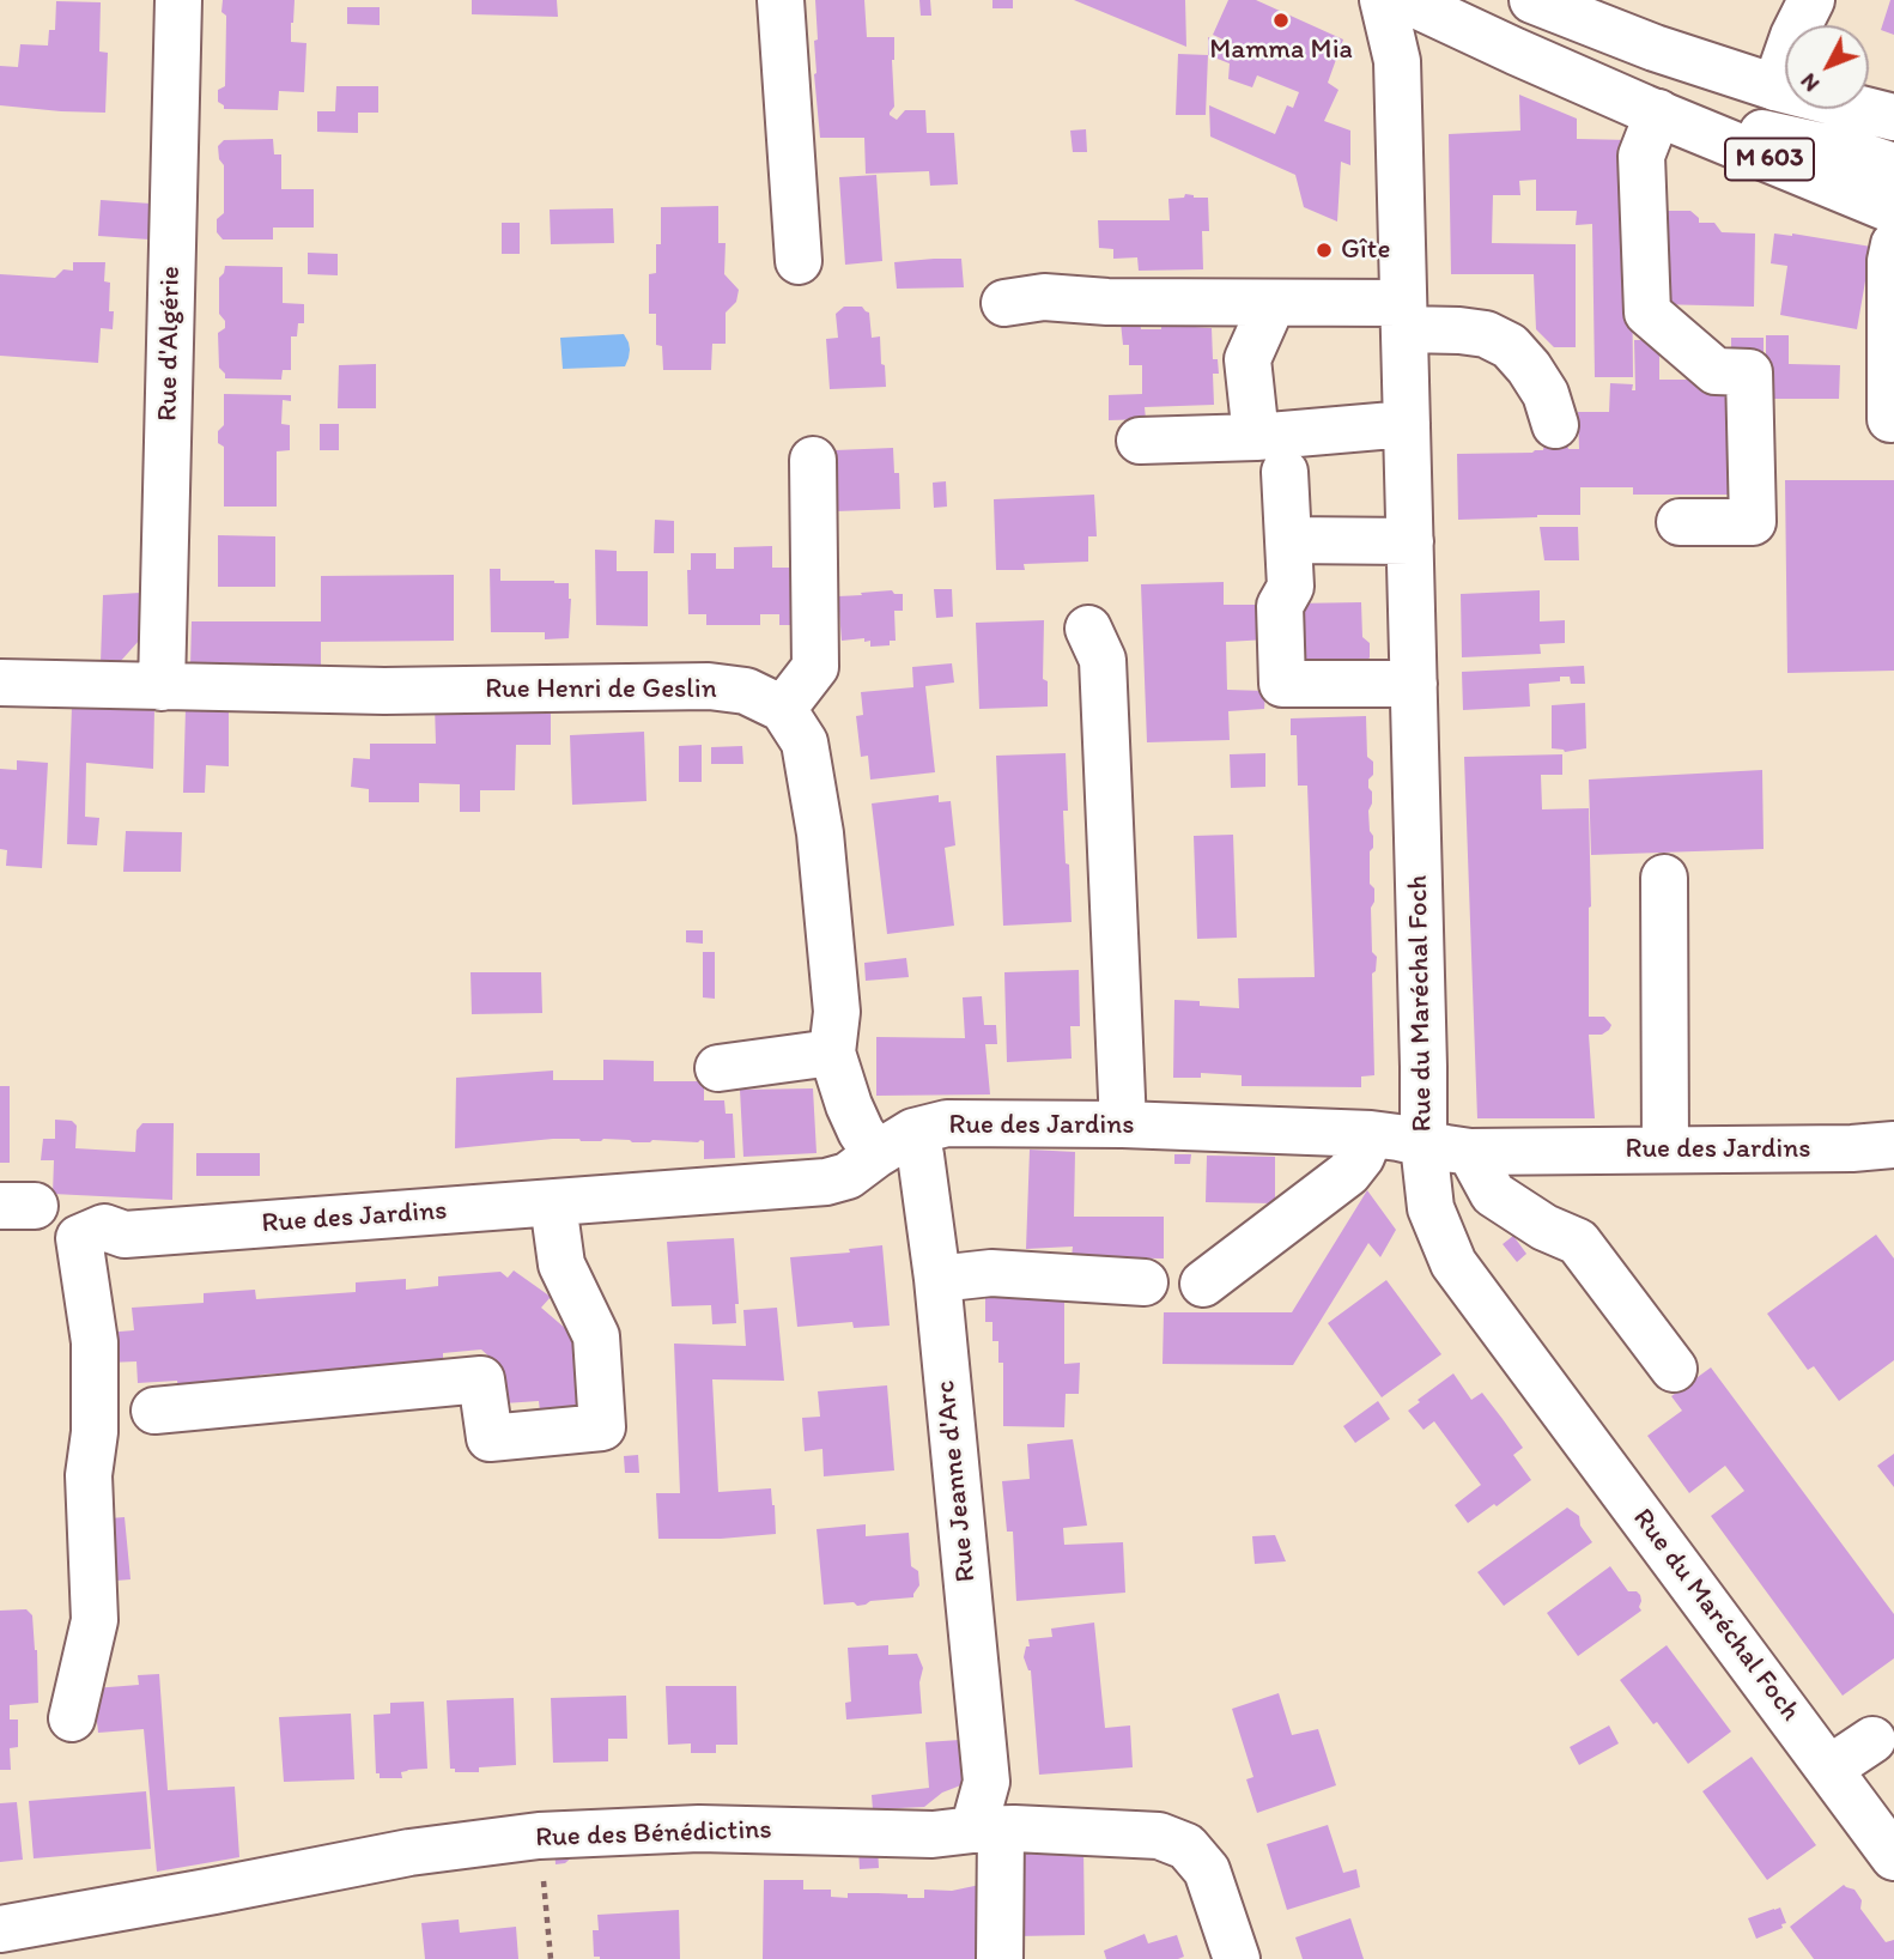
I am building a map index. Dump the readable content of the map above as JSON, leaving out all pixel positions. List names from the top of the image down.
{
  "streets": {
    "street": [
      "M 603",
      "Rue d'Algérie",
      "Rue Henri de Geslin",
      "Rue du Maréchal Foch",
      "Rue des Jardins",
      "Rue Jeanne d'Arc",
      "Rue des Bénédictins"
    ]
  },
  "crossings": [
    ["Rue d'Algérie", "Rue Henri de Geslin"],
    ["Rue du Maréchal Foch", "Rue des Jardins"],
    ["Rue des Jardins", "Rue Jeanne d'Arc"],
    ["Rue Jeanne d'Arc", "Rue des Bénédictins"]
  ],
  "places": ["Mamma Mia", "Gîte"],
  "north": "bottom left"
}
